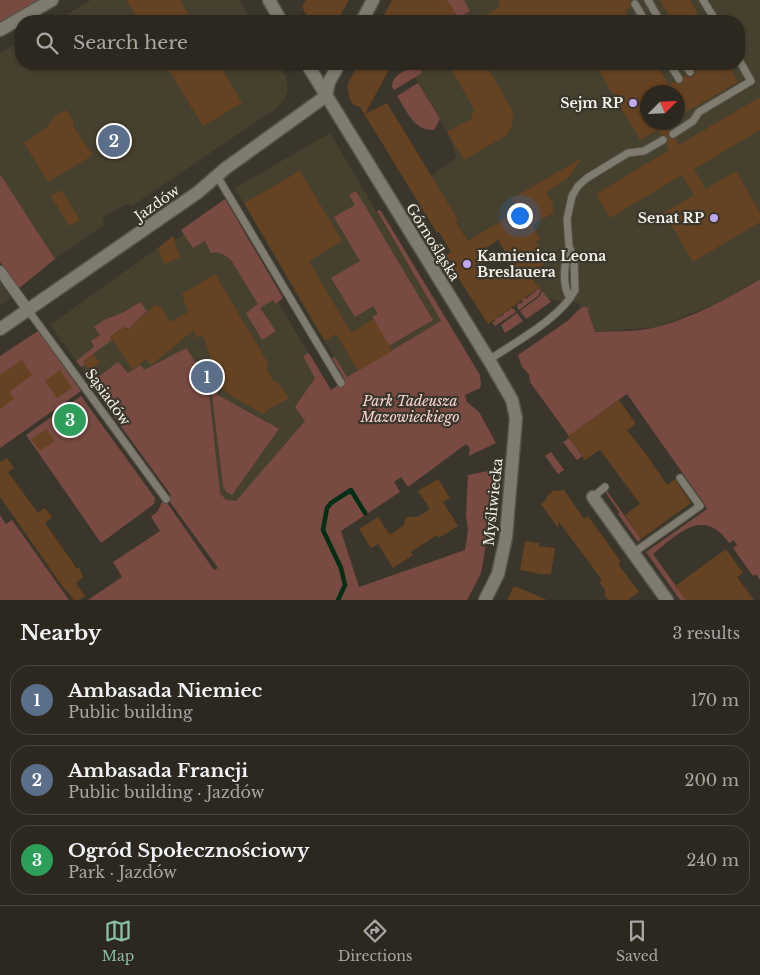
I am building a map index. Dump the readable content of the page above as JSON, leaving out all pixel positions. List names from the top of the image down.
{
  "streets": {
    "street": ["Jazdów", "Górnośląska", "Myśliwiecka"],
    "lane": ["Sąsiadów"]
  },
  "crossings": [
    ["Jazdów", "Górnośląska"],
    ["Jazdów", "Sąsiadów"],
    ["Górnośląska", "Myśliwiecka"]
  ],
  "parks": ["Park Tadeusza Mazowieckiego"],
  "places": ["Sejm RP", "Senat RP", "Kamienica Leona Breslauera"],
  "north": "top right",
  "page": {
    "search": "Search here",
    "pins": ["2", "1", "3"],
    "heading": ["Nearby", "3 results"],
    "list": [
      {
        "mark": "1",
        "name": "Ambasada Niemiec",
        "note": "Public building",
        "value": "170 m"
      },
      {
        "mark": "2",
        "name": "Ambasada Francji",
        "note": "Public building · Jazdów",
        "value": "200 m"
      },
      {
        "mark": "3",
        "name": "Ogród Społecznościowy",
        "note": "Park · Jazdów",
        "value": "240 m"
      }
    ],
    "nav": ["Map", "Directions", "Saved"]
  }
}
